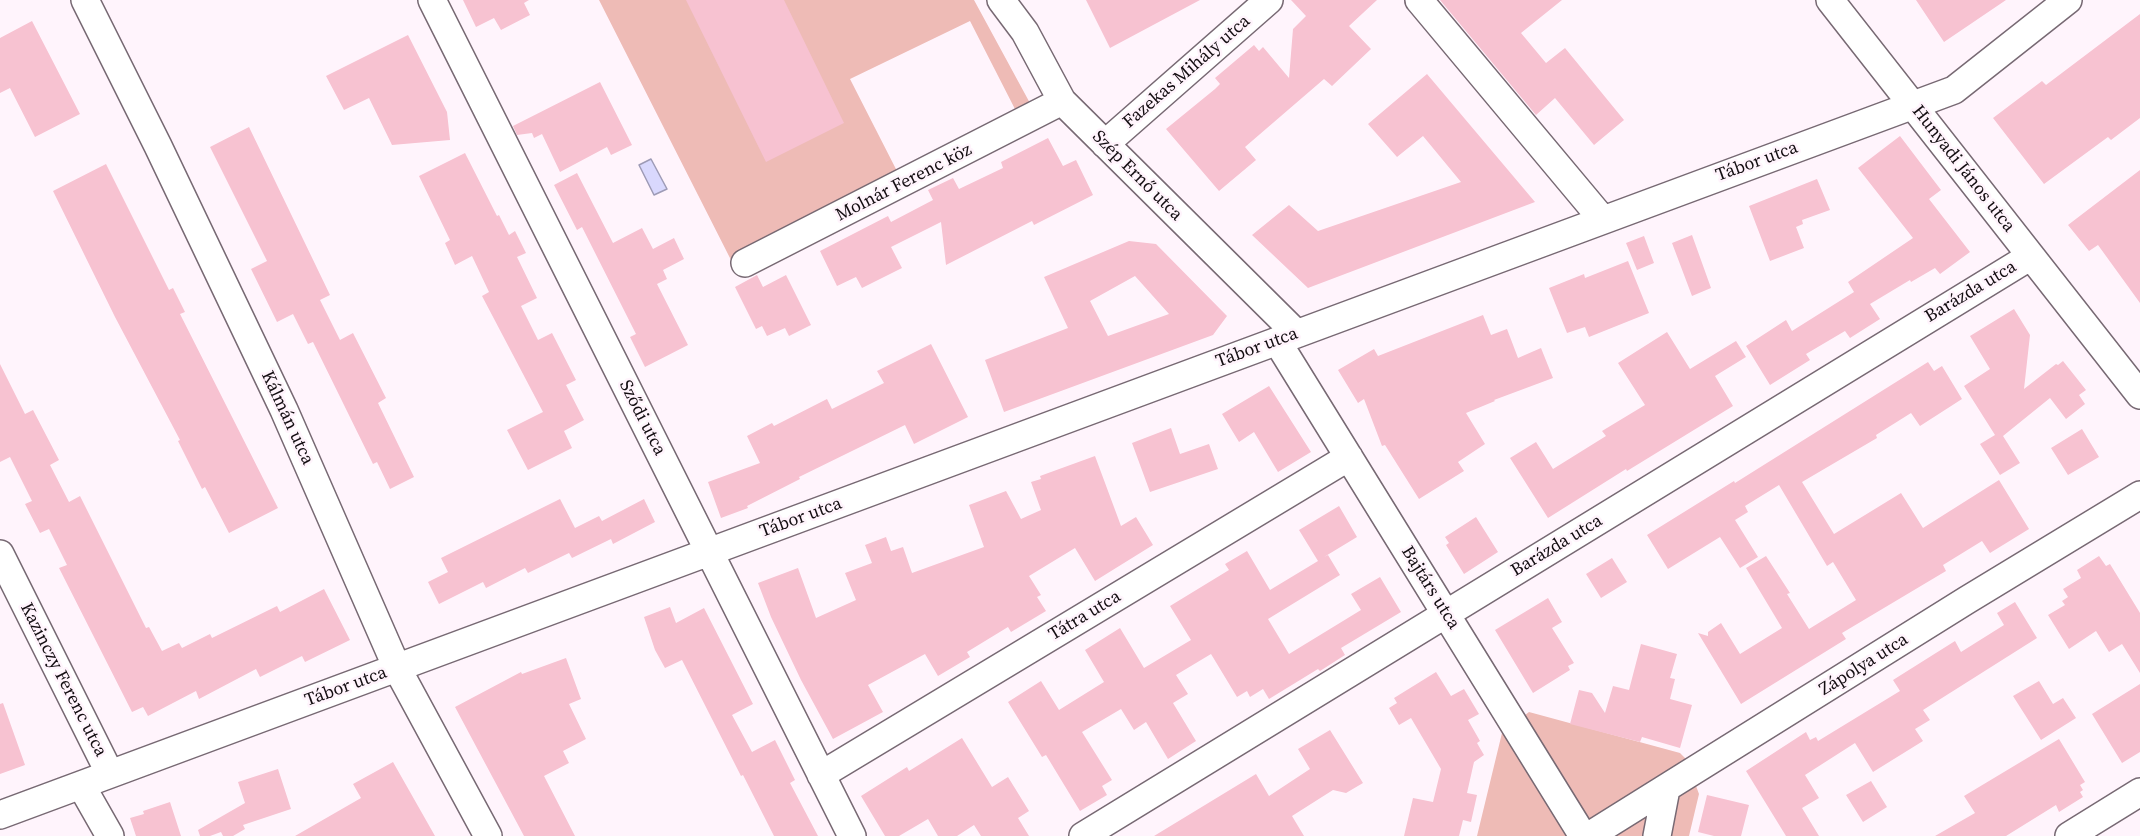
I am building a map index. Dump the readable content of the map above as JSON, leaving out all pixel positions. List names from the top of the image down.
{
  "streets": {
    "street": [
      "Fazekas Mihály utca",
      "Tábor utca",
      "Hunyadi János utca",
      "Szép Ernő utca",
      "Molnár Ferenc köz",
      "Barázda utca",
      "Kálmán utca",
      "Sződi utca",
      "Bajtárs utca",
      "Tátra utca",
      "Zápolya utca",
      "Kazinczy Ferenc utca"
    ]
  },
  "crossings": [
    ["Fazekas Mihály utca", "Szép Ernő utca"],
    ["Tábor utca", "Hunyadi János utca"],
    ["Tábor utca", "Szép Ernő utca"],
    ["Tábor utca", "Kálmán utca"],
    ["Tábor utca", "Sződi utca"],
    ["Tábor utca", "Bajtárs utca"],
    ["Tábor utca", "Kazinczy Ferenc utca"],
    ["Hunyadi János utca", "Barázda utca"],
    ["Szép Ernő utca", "Molnár Ferenc köz"],
    ["Szép Ernő utca", "Bajtárs utca"],
    ["Barázda utca", "Bajtárs utca"],
    ["Sződi utca", "Tátra utca"],
    ["Bajtárs utca", "Tátra utca"]
  ]
}
